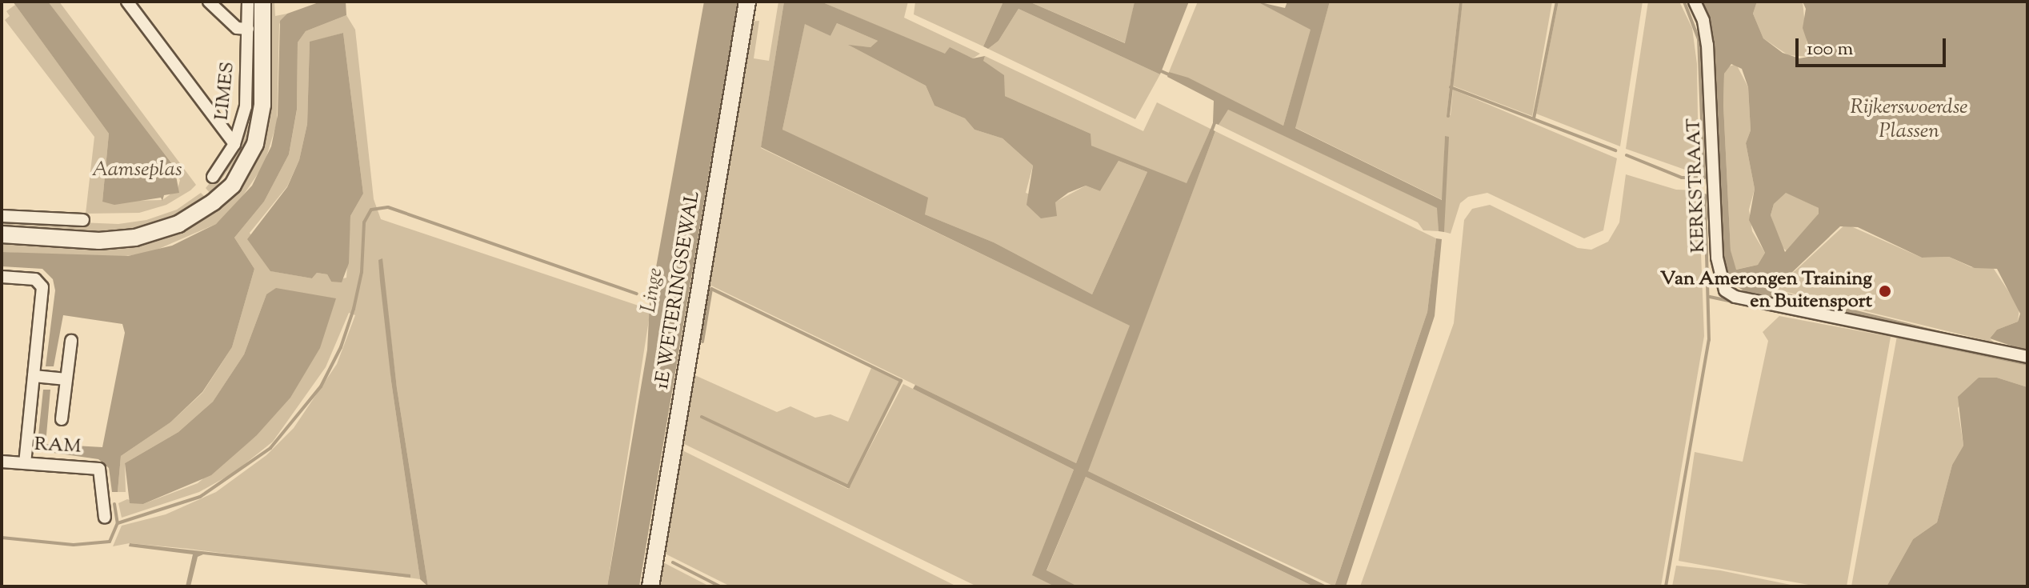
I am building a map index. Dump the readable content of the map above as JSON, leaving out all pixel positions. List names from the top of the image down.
{
  "streets": {
    "street": [
      "LIMES",
      "KERKSTRAAT",
      "1E WETERINGSEWAL",
      "RAM"
    ]
  },
  "water": ["Rijkerswoerdse Plassen", "Aamseplas", "Linge"],
  "places": ["Van Amerongen Training en Buitensport"],
  "scale_bar": "100 m"
}
